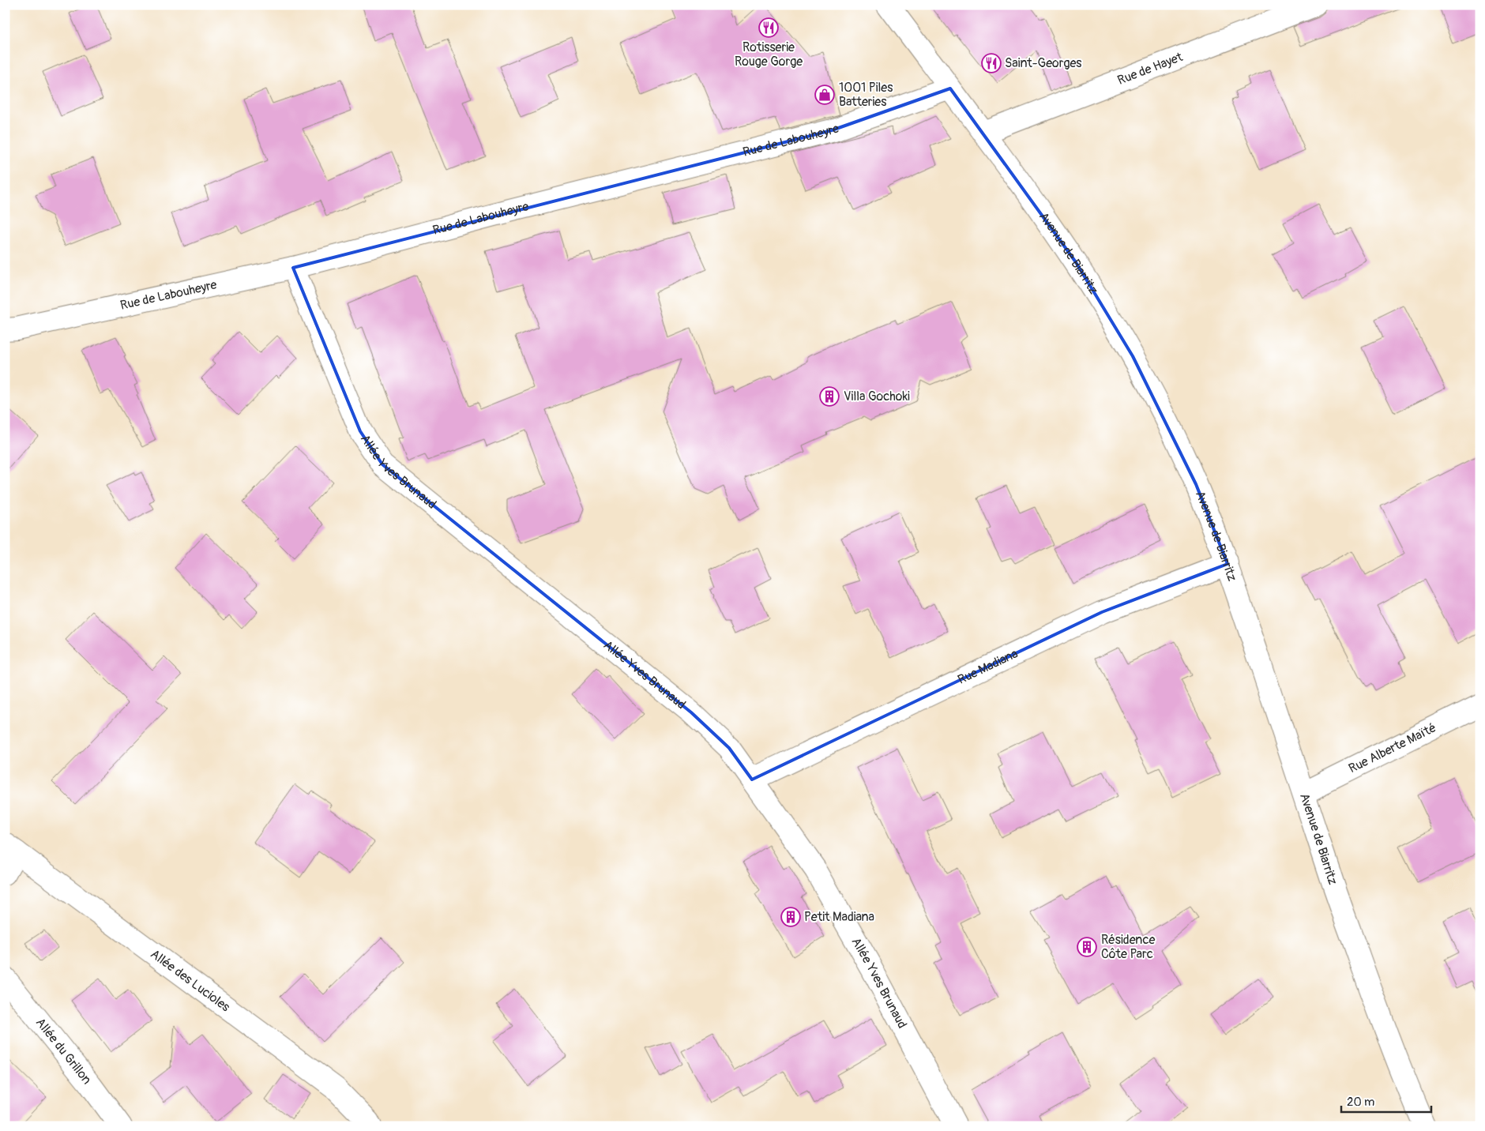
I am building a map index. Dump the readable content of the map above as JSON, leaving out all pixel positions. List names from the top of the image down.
{
  "streets": {
    "street": [
      "Rue de Hayet",
      "Rue de Labouheyre",
      "Avenue de Biarritz",
      "Allée Yves Brunaud",
      "Rue Madiana",
      "Rue Alberte Maïté",
      "Allée des Lucioles",
      "Allée du Grillon"
    ]
  },
  "crossings": [
    ["Rue de Hayet", "Avenue de Biarritz"],
    ["Rue de Labouheyre", "Avenue de Biarritz"],
    ["Rue de Labouheyre", "Allée Yves Brunaud"],
    ["Avenue de Biarritz", "Rue Madiana"],
    ["Avenue de Biarritz", "Rue Alberte Maïté"],
    ["Allée Yves Brunaud", "Rue Madiana"]
  ],
  "places": {
    "restaurant": ["Rotisserie Rouge Gorge", "Saint-Georges"],
    "shop": ["1001 Piles Batteries"],
    "building": ["Villa Gochoki", "Petit Madiana", "Résidence Côte Parc"]
  },
  "scale_bar": "20 m"
}
